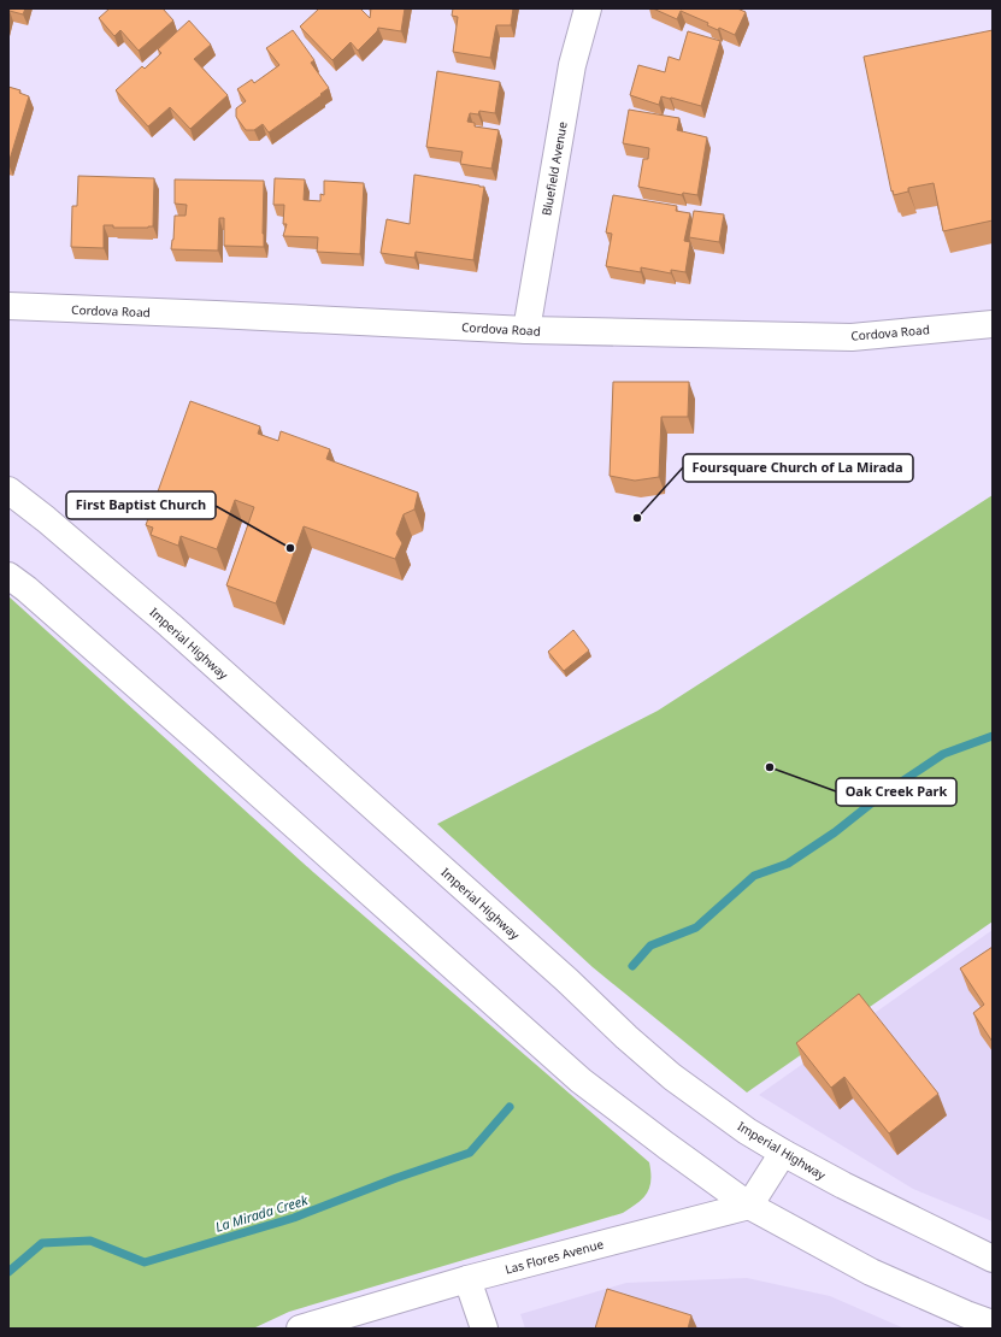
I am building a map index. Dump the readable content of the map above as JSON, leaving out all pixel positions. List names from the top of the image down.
{
  "streets": {
    "main road": [
      "Bluefield Avenue",
      "Cordova Road",
      "Imperial Highway",
      "Las Flores Avenue"
    ]
  },
  "crossings": [
    ["Bluefield Avenue", "Cordova Road"]
  ],
  "water": ["La Mirada Creek"],
  "places": ["Foursquare Church of La Mirada", "First Baptist Church", "Oak Creek Park"]
}
